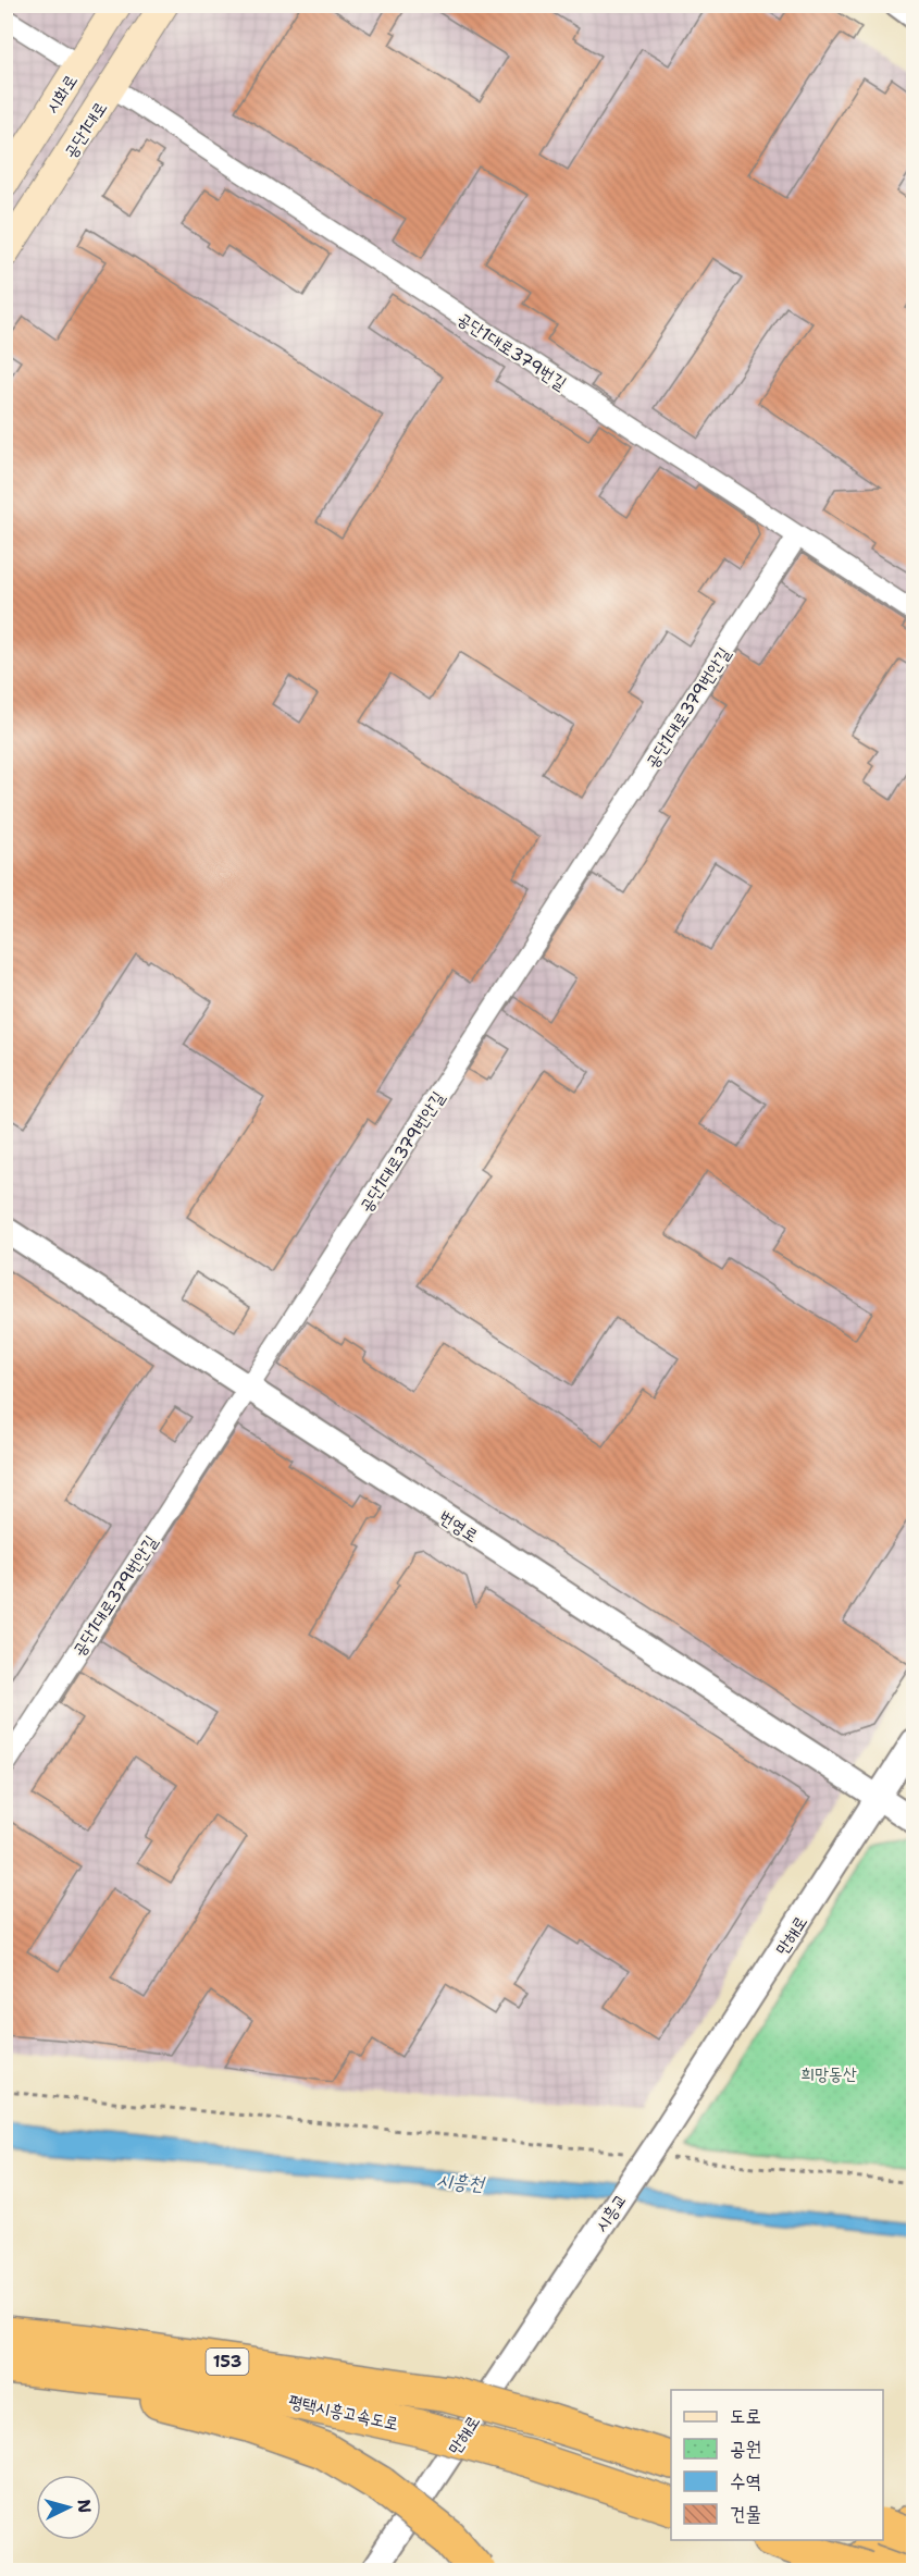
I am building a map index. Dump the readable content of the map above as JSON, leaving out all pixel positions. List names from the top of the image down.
{
  "streets": {
    "highway": ["153", "평택시흥고속도로"],
    "main road": ["시화로", "공단1대로"],
    "street": [
      "공단1대로379번길",
      "공단1대로379번안길",
      "번영로",
      "만해로",
      "시흥교"
    ]
  },
  "crossings": [
    ["공단1대로", "공단1대로379번길"],
    ["공단1대로379번길", "공단1대로379번안길"],
    ["공단1대로379번안길", "번영로"],
    ["번영로", "만해로"],
    ["만해로", "시흥교"]
  ],
  "water": ["시흥천"],
  "parks": ["희망동산"],
  "legend": [
    "도로",
    "공원",
    "수역",
    "건물"
  ],
  "north": "right"
}
